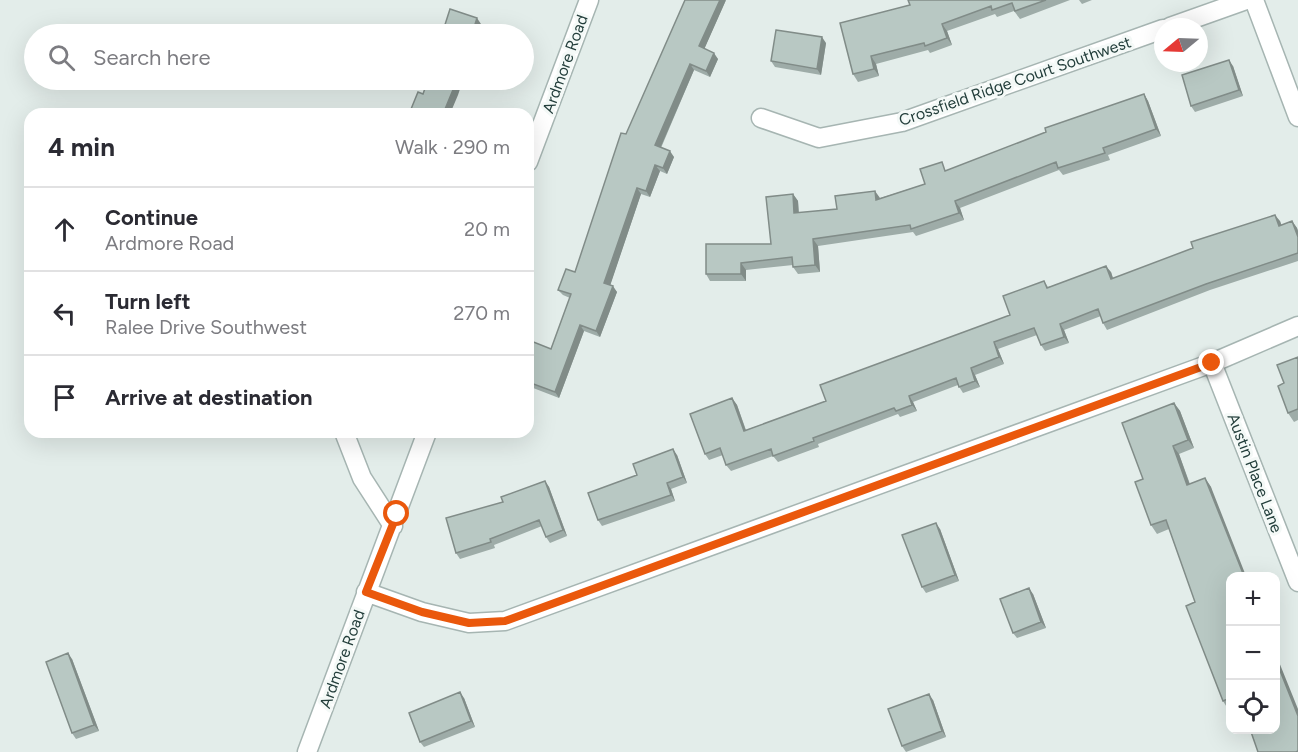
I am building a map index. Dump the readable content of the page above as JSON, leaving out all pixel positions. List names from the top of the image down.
{
  "streets": {
    "street": ["Ardmore Road", "Crossfield Ridge Court Southwest", "Austin Place Lane"]
  },
  "north": "left",
  "page": {
    "search": "Search here",
    "heading": ["4 min", "Walk · 290 m"],
    "list": [
      ["Continue", "Ardmore Road", "20 m"],
      ["Turn left", "Ralee Drive Southwest", "270 m"],
      "Arrive at destination"
    ],
    "map_buttons": ["+", "−"]
  }
}
